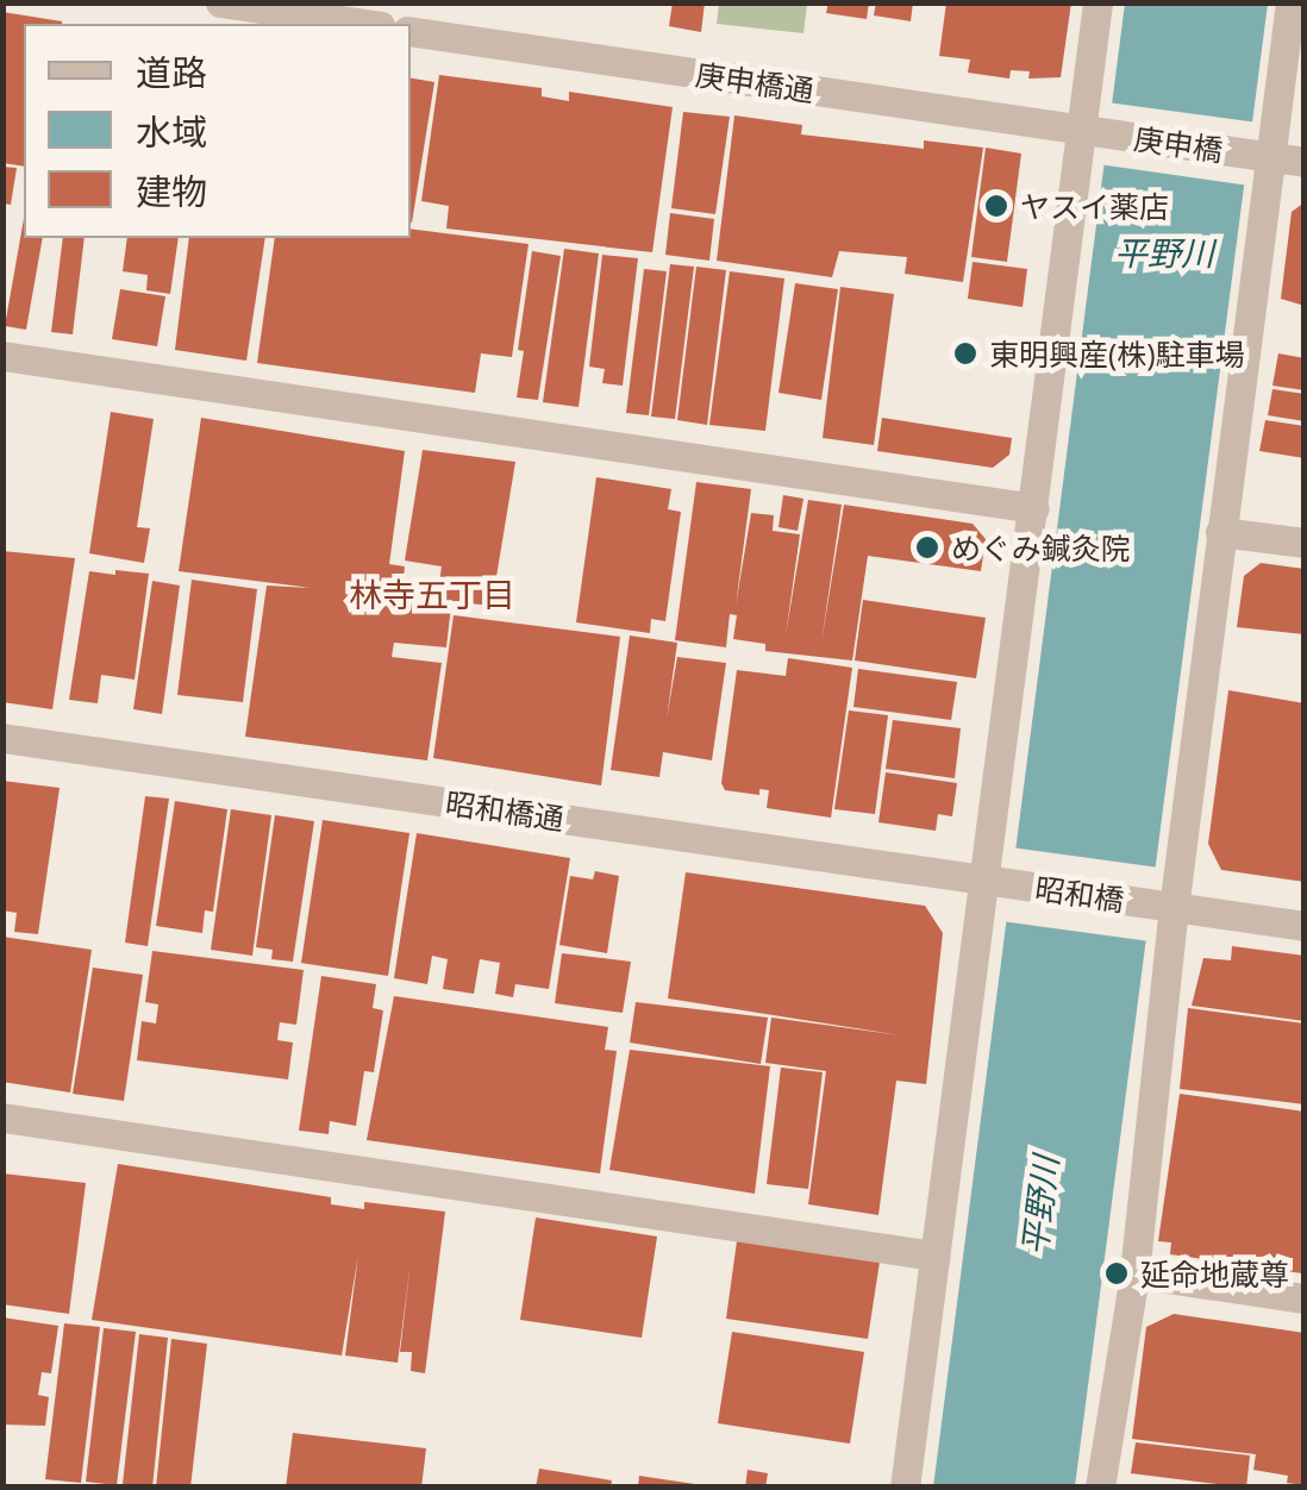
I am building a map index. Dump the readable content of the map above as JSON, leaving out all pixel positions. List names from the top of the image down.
{
  "streets": {
    "street": [
      "庚申橋通",
      "庚申橋",
      "昭和橋通",
      "昭和橋"
    ]
  },
  "crossings": [
    ["庚申橋通", "庚申橋"],
    ["昭和橋通", "昭和橋"]
  ],
  "districts": ["林寺五丁目"],
  "water": ["平野川"],
  "places": [
    "ヤスイ薬店",
    "東明興産(株)駐車場",
    "めぐみ鍼灸院",
    "延命地蔵尊"
  ],
  "legend": ["道路", "水域", "建物"]
}
